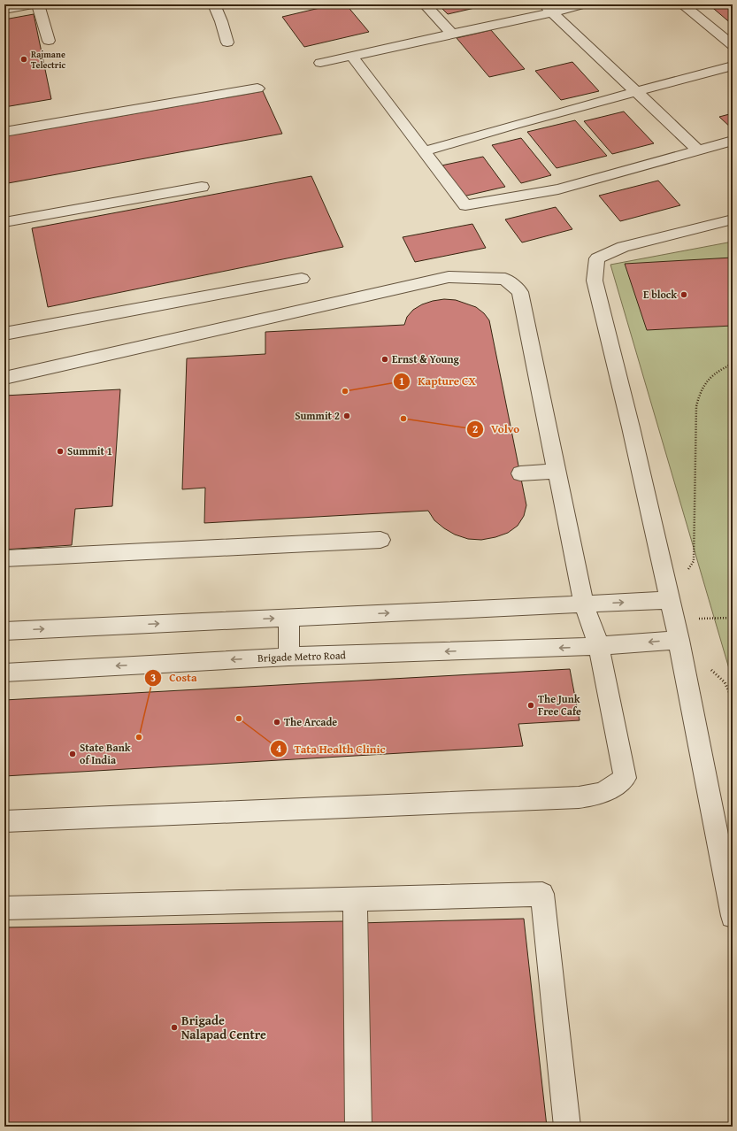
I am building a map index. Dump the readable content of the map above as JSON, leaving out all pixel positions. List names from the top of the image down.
{
  "streets": {
    "street": ["Brigade Metro Road"]
  },
  "places": [
    "Rajmane Telectric",
    "E block",
    "Ernst & Young",
    "Kapture CX",
    "Summit 2",
    "Volvo",
    "Summit 1",
    "The Junk Free Cafe",
    "Tata Health Clinic",
    "The Arcade",
    "Costa",
    "State Bank of India",
    "Brigade Nalapad Centre"
  ]
}
